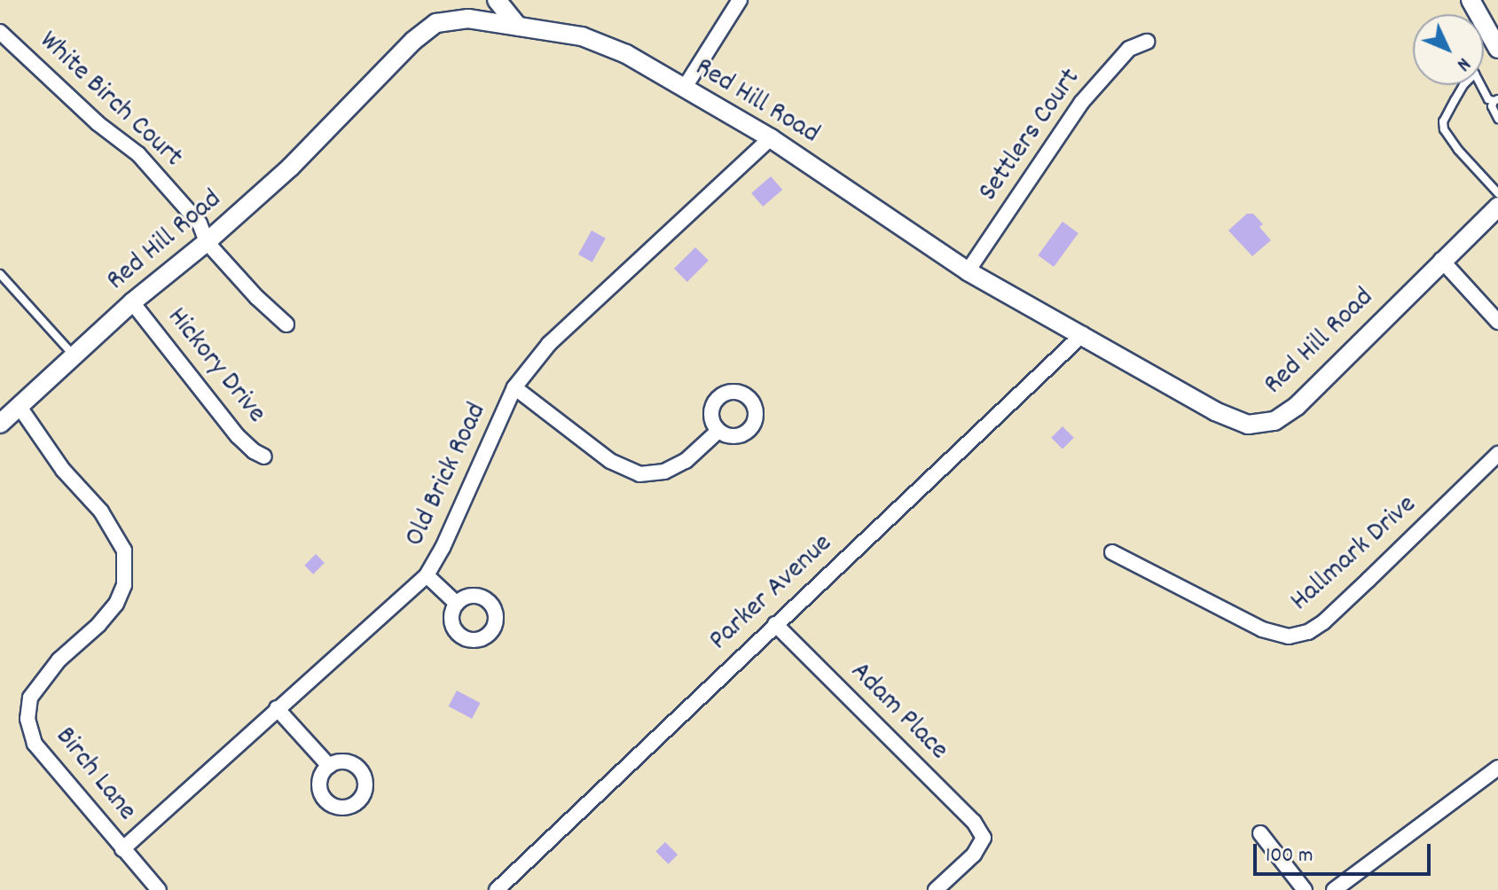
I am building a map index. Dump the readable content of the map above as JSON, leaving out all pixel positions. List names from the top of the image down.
{
  "streets": {
    "street": [
      "White Birch Court",
      "Red Hill Road",
      "Settlers Court",
      "Hickory Drive",
      "Old Brick Road",
      "Hallmark Drive",
      "Parker Avenue",
      "Adam Place",
      "Birch Lane"
    ]
  },
  "crossings": [
    ["White Birch Court", "Red Hill Road"],
    ["Red Hill Road", "Settlers Court"],
    ["Red Hill Road", "Hickory Drive"],
    ["Red Hill Road", "Old Brick Road"],
    ["Red Hill Road", "Parker Avenue"],
    ["Red Hill Road", "Birch Lane"],
    ["Old Brick Road", "Birch Lane"],
    ["Parker Avenue", "Adam Place"]
  ],
  "scale_bar": "100 m",
  "north": "bottom right"
}
